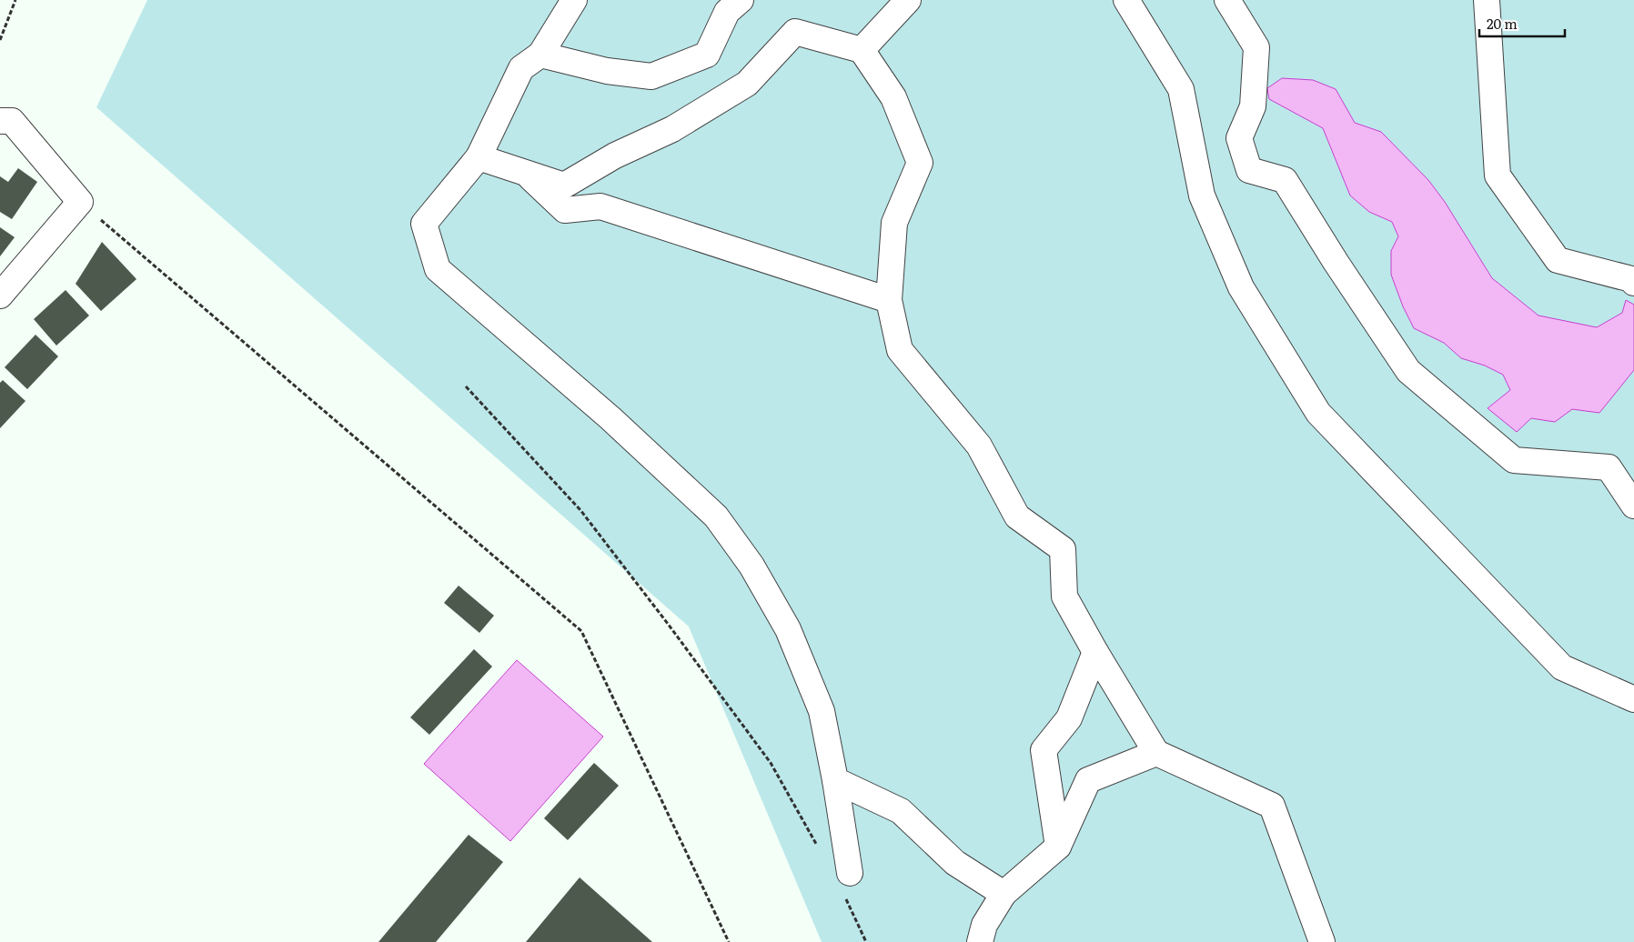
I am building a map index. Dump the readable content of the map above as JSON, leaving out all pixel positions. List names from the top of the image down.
{
  "scale_bar": "20 m"
}
